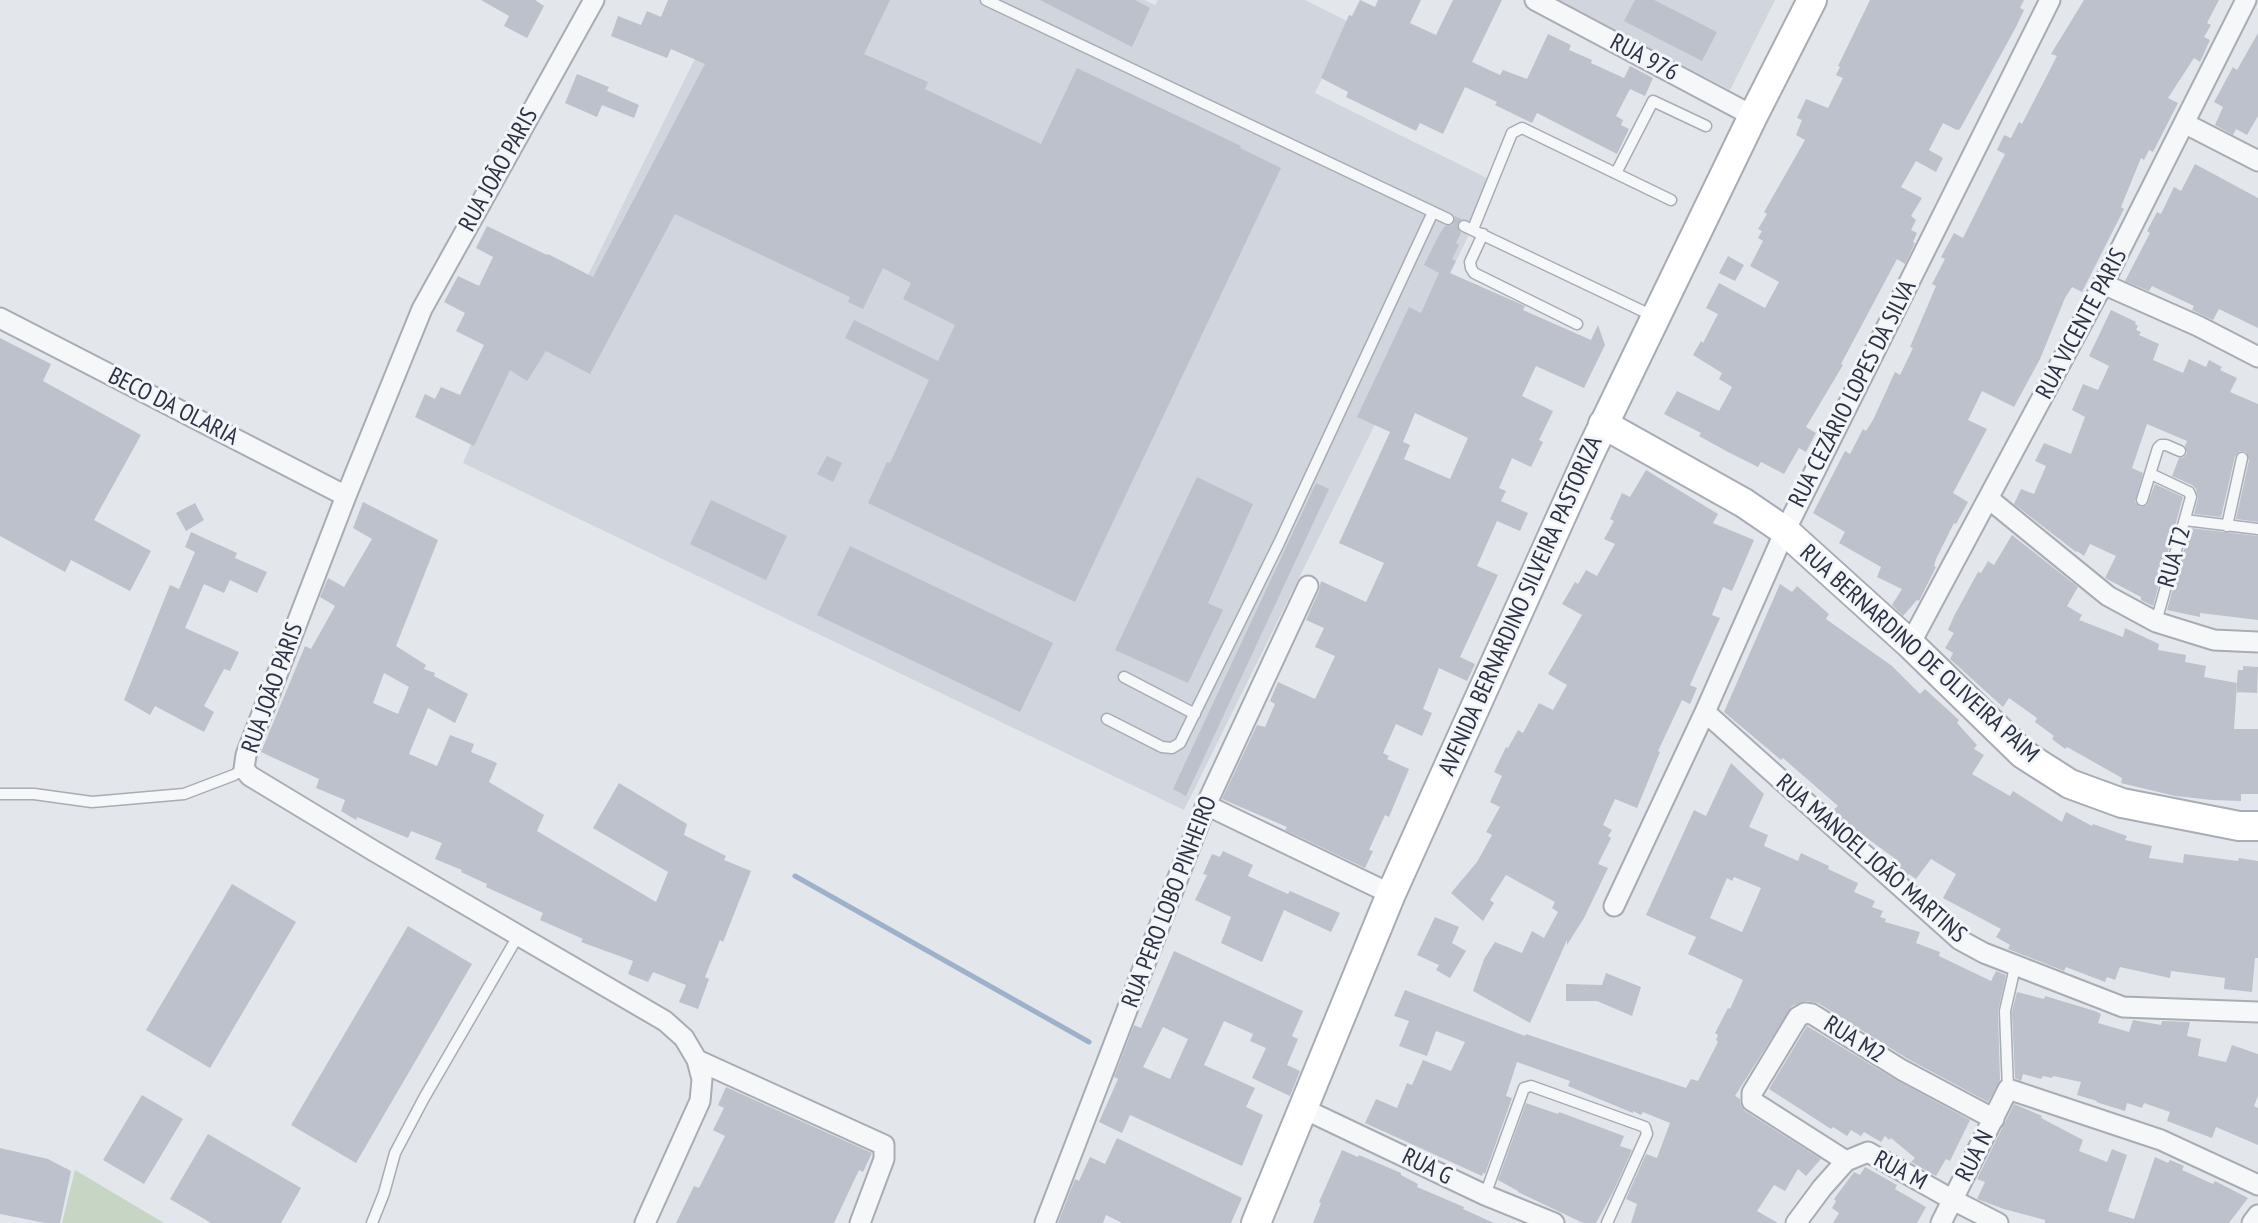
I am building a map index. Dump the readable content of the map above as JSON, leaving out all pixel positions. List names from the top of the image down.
{
  "streets": {
    "main road": ["AVENIDA BERNARDINO SILVEIRA PASTORIZA", "RUA BERNARDINO DE OLIVEIRA PAIM"],
    "street": [
      "RUA 976",
      "RUA JOÃO PARIS",
      "RUA VICENTE PARIS",
      "RUA CEZÁRIO LOPES DA SILVA",
      "BECO DA OLARIA",
      "RUA MANOEL JOÃO MARTINS",
      "RUA PERO LOBO PINHEIRO",
      "RUA M2",
      "RUA N",
      "RUA G",
      "RUA M"
    ],
    "lane": ["RUA T2"]
  },
  "crossings": [
    ["RUA 976", "AVENIDA BERNARDINO SILVEIRA PASTORIZA"],
    ["RUA JOÃO PARIS", "BECO DA OLARIA"],
    ["RUA VICENTE PARIS", "RUA BERNARDINO DE OLIVEIRA PAIM"],
    ["RUA CEZÁRIO LOPES DA SILVA", "RUA BERNARDINO DE OLIVEIRA PAIM"],
    ["RUA CEZÁRIO LOPES DA SILVA", "RUA MANOEL JOÃO MARTINS"],
    ["AVENIDA BERNARDINO SILVEIRA PASTORIZA", "RUA BERNARDINO DE OLIVEIRA PAIM"],
    ["AVENIDA BERNARDINO SILVEIRA PASTORIZA", "RUA G"],
    ["RUA M2", "RUA N"],
    ["RUA M2", "RUA M"],
    ["RUA N", "RUA M"]
  ]
}
